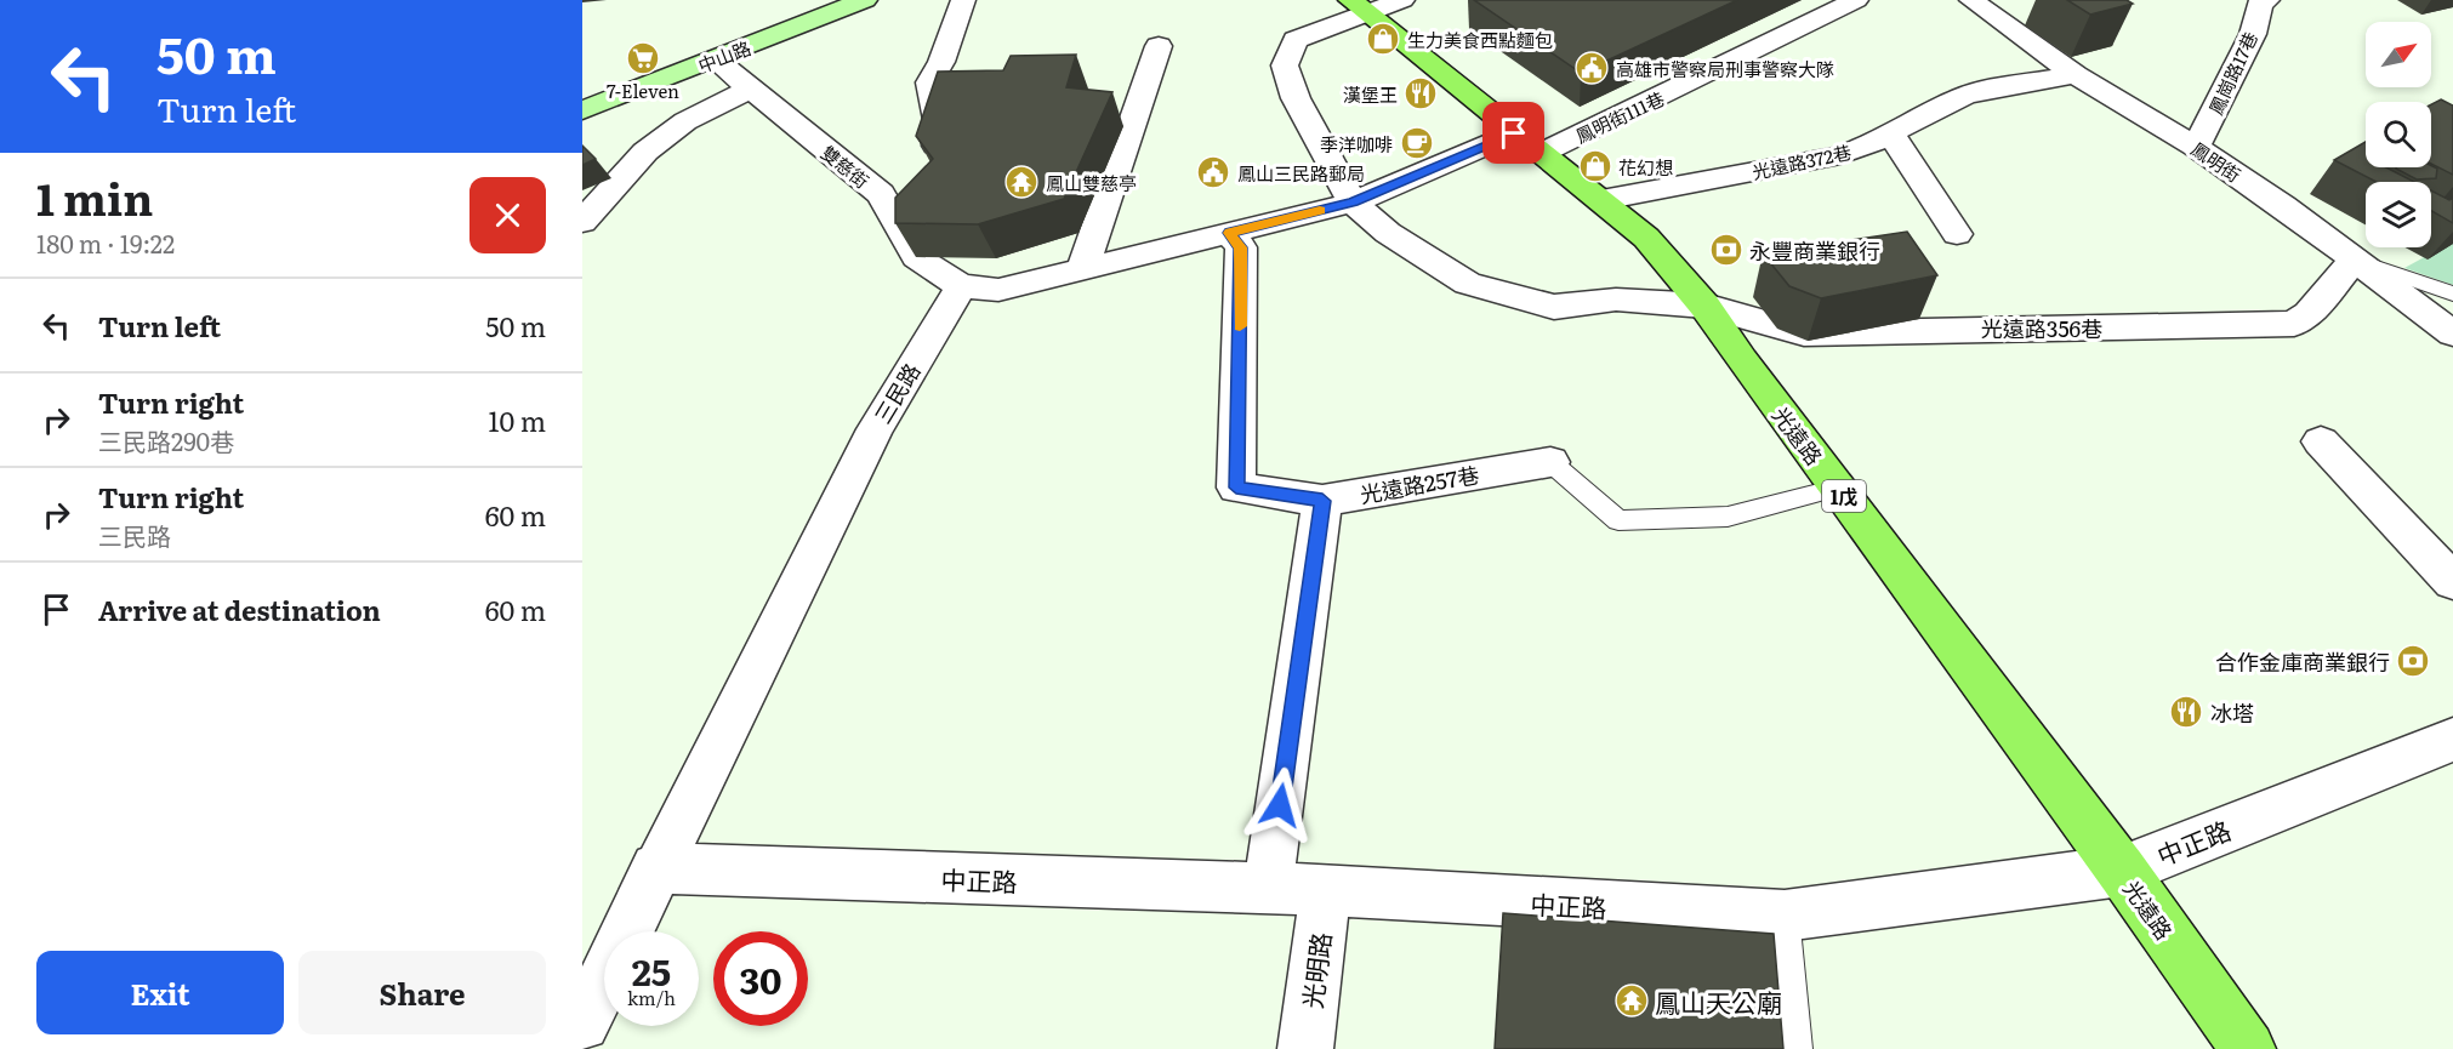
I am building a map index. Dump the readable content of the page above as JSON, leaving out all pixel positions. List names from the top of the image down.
{
  "streets": {
    "main road": ["光遠路", "1戊"],
    "street": [
      "中山路",
      "鳳崗路17巷",
      "鳳明街111巷",
      "光遠路372巷",
      "鳳明街",
      "雙慈街",
      "光遠路356巷",
      "三民路",
      "光遠路257巷",
      "中正路",
      "光明路"
    ]
  },
  "crossings": [
    ["中山路", "雙慈街"],
    ["鳳崗路17巷", "鳳明街"],
    ["鳳明街111巷", "光遠路"],
    ["光遠路372巷", "鳳明街"],
    ["光遠路372巷", "光遠路"],
    ["鳳明街", "光遠路356巷"],
    ["雙慈街", "三民路"],
    ["光遠路356巷", "光遠路"],
    ["三民路", "中正路"],
    ["光遠路", "光遠路257巷"],
    ["光遠路", "中正路"],
    ["中正路", "光明路"]
  ],
  "places": {
    "shop": ["生力美食西點麵包", "花幻想"],
    "supermarket": ["7-Eleven"],
    "public building": ["高雄市警察局刑事警察大隊", "鳳山三民路郵局"],
    "restaurant": ["漢堡王", "冰塔"],
    "cafe": ["季洋咖啡"],
    "temple": ["鳳山雙慈亭", "鳳山天公廟"],
    "bank": ["永豐商業銀行", "合作金庫商業銀行"]
  },
  "north": "top right",
  "page": {
    "turn": ["50 m", "Turn left"],
    "heading": ["1 min", "180 m · 19:22"],
    "list": [
      {
        "name": "Turn left",
        "value": "50 m"
      },
      {
        "name": "Turn right",
        "note": "三民路290巷",
        "value": "10 m"
      },
      {
        "name": "Turn right",
        "note": "三民路",
        "value": "60 m"
      },
      {
        "name": "Arrive at destination",
        "value": "60 m"
      }
    ],
    "speed": "25 km/h",
    "limit": "30",
    "buttons": ["Exit", "Share"]
  }
}
